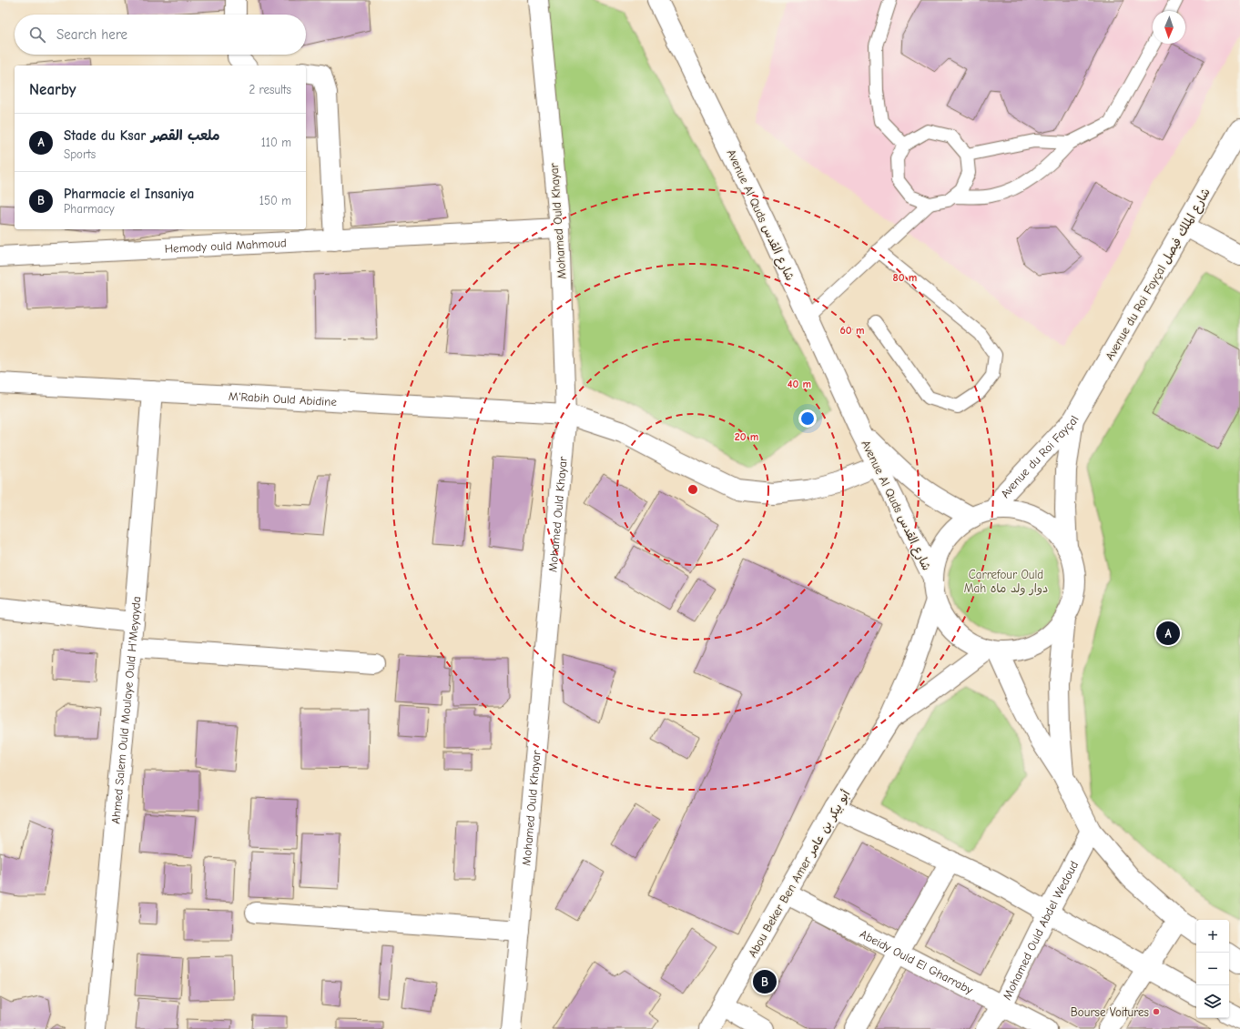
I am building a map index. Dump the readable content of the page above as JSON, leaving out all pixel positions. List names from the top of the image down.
{
  "streets": {
    "street": [
      "Avenue Al Quds شارع القدس",
      "Mohamed Ould Khayar",
      "Hemody ould Mahmoud",
      "Avenue du Roi Fayçal شارع الملك فيصل",
      "M'Rabih Ould Abidine",
      "Avenue du Roi Fayçal",
      "Ahmed Salem Ould Moulaye Ould H'Meyayda",
      "Abou Beker Ben Amer أبو بيكر بن عامر",
      "Mohamed Ould Abdel Wedoud",
      "Abeidy Ould El Gharraby"
    ]
  },
  "crossings": [
    ["Avenue Al Quds شارع القدس", "M'Rabih Ould Abidine"],
    ["Mohamed Ould Khayar", "Hemody ould Mahmoud"],
    ["Mohamed Ould Khayar", "M'Rabih Ould Abidine"],
    ["Avenue du Roi Fayçal شارع الملك فيصل", "Avenue du Roi Fayçal"],
    ["M'Rabih Ould Abidine", "Ahmed Salem Ould Moulaye Ould H'Meyayda"],
    ["Abou Beker Ben Amer أبو بيكر بن عامر", "Abeidy Ould El Gharraby"],
    ["Mohamed Ould Abdel Wedoud", "Abeidy Ould El Gharraby"]
  ],
  "parks": ["Carrefour Ould Mah دوار ولد ماه"],
  "places": ["Bourse Voitures"],
  "north": "bottom",
  "page": {
    "search": "Search here",
    "heading": ["Nearby", "2 results"],
    "list": [
      {
        "mark": "A",
        "name": "Stade du Ksar ملعب القصر",
        "note": "Sports",
        "value": "110 m"
      },
      {
        "mark": "B",
        "name": "Pharmacie el Insaniya",
        "note": "Pharmacy",
        "value": "150 m"
      }
    ],
    "pins": ["A", "B"],
    "map_buttons": ["+", "−"]
  },
  "rings": [
    "80 m",
    "60 m",
    "40 m",
    "20 m"
  ]
}
